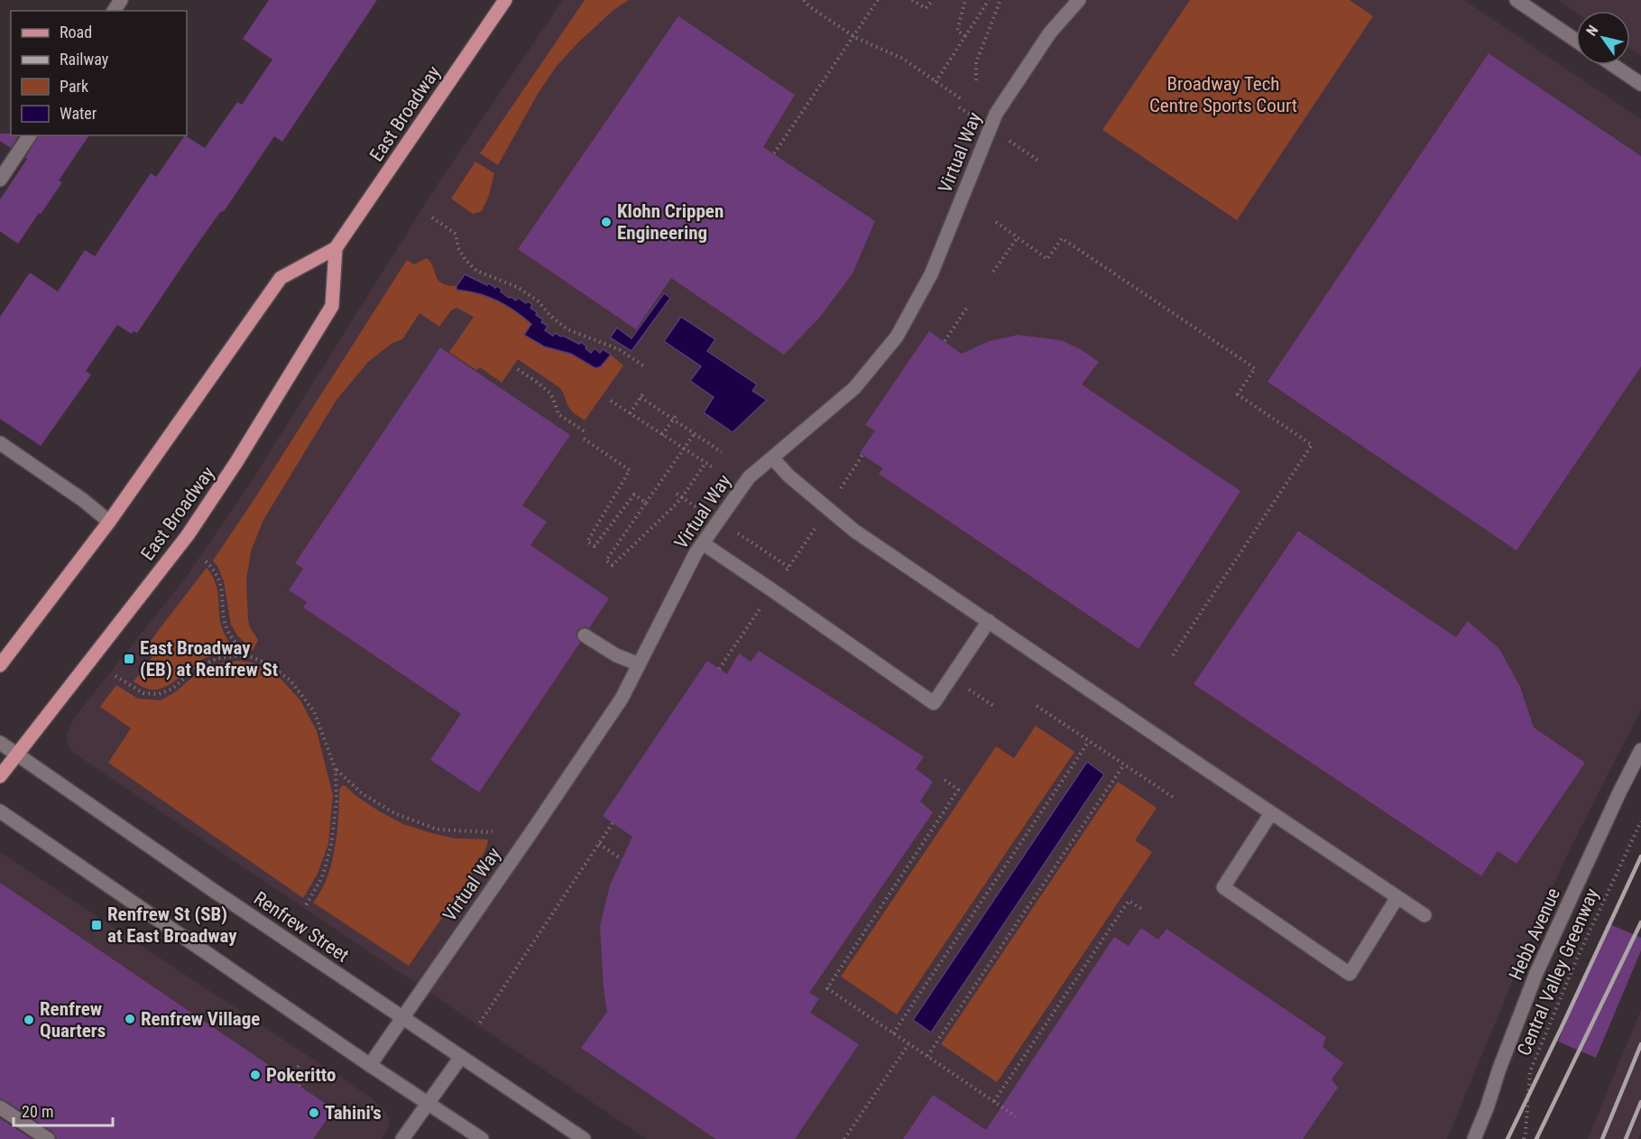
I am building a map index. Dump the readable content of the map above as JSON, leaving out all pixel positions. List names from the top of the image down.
{
  "streets": {
    "main road": ["East Broadway"],
    "street": ["Virtual Way", "Renfrew Street", "Hebb Avenue"],
    "path": ["Central Valley Greenway"]
  },
  "crossings": [
    ["East Broadway", "Renfrew Street"],
    ["Virtual Way", "Renfrew Street"]
  ],
  "parks": ["Broadway Tech Centre Sports Court"],
  "places": {
    "other": [
      "Klohn Crippen Engineering",
      "Renfrew Village",
      "Renfrew Quarters",
      "Pokeritto",
      "Tahini's"
    ],
    "transit": ["East Broadway (EB) at Renfrew St", "Renfrew St (SB) at East Broadway"]
  },
  "legend": [
    "Road",
    "Railway",
    "Park",
    "Water"
  ],
  "scale_bar": "20 m",
  "north": "top left"
}
